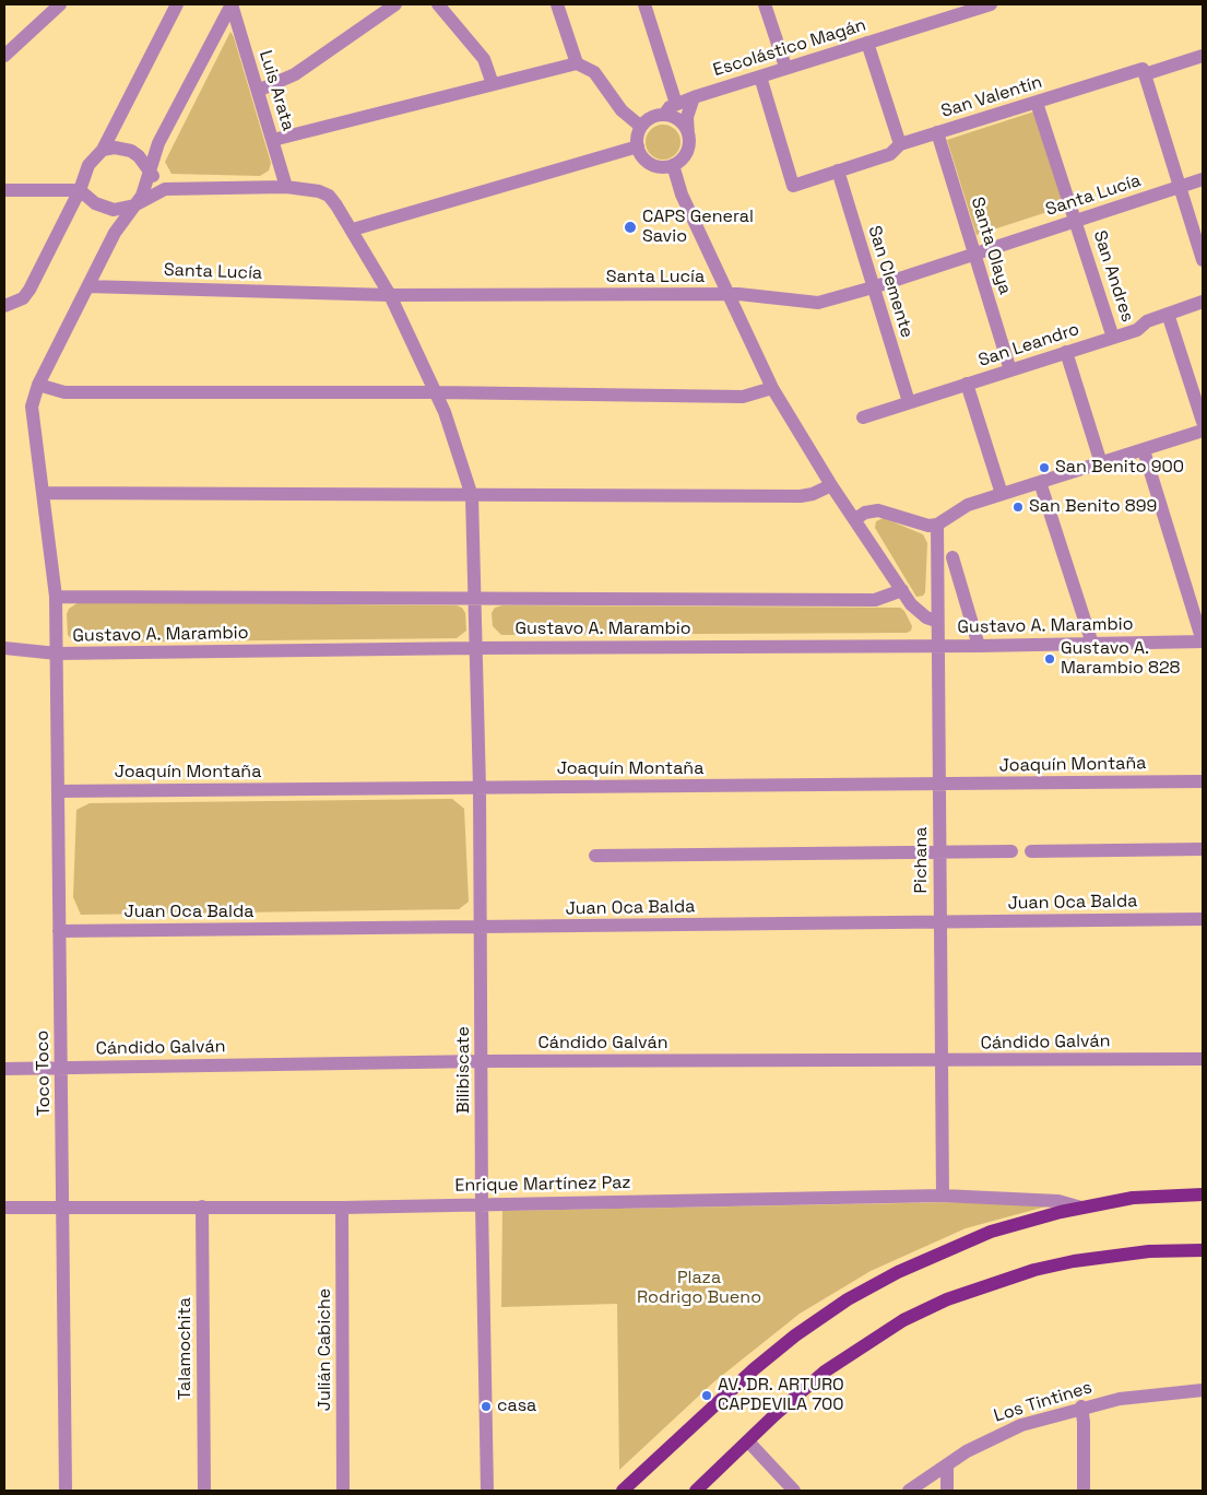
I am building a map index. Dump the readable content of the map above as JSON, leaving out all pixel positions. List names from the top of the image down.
{
  "streets": {
    "street": [
      "Escolástico Magán",
      "Luis Arata",
      "San Valentín",
      "Santa Lucía",
      "Santa Olaya",
      "San Andres",
      "San Clemente",
      "San Leandro",
      "Gustavo A. Marambio",
      "Joaquín Montaña",
      "Pichana",
      "Juan Oca Balda",
      "Cándido Galván",
      "Bilibiscate",
      "Toco Toco",
      "Enrique Martínez Paz",
      "Talamochita",
      "Julián Cabiche",
      "Los Tintines"
    ]
  },
  "crossings": [
    ["Escolástico Magán", "San Valentín"],
    ["Luis Arata", "Bilibiscate"],
    ["San Valentín", "Santa Olaya"],
    ["San Valentín", "San Andres"],
    ["San Valentín", "San Clemente"],
    ["Santa Lucía", "Santa Olaya"],
    ["Santa Lucía", "San Andres"],
    ["Santa Lucía", "San Clemente"],
    ["Santa Lucía", "Bilibiscate"],
    ["Santa Lucía", "Toco Toco"],
    ["Santa Olaya", "San Leandro"],
    ["San Andres", "San Leandro"],
    ["San Clemente", "San Leandro"],
    ["Gustavo A. Marambio", "Pichana"],
    ["Gustavo A. Marambio", "Bilibiscate"],
    ["Gustavo A. Marambio", "Toco Toco"],
    ["Joaquín Montaña", "Pichana"],
    ["Joaquín Montaña", "Bilibiscate"],
    ["Joaquín Montaña", "Toco Toco"],
    ["Pichana", "Juan Oca Balda"],
    ["Pichana", "Cándido Galván"],
    ["Pichana", "Enrique Martínez Paz"],
    ["Juan Oca Balda", "Bilibiscate"],
    ["Juan Oca Balda", "Toco Toco"],
    ["Cándido Galván", "Bilibiscate"],
    ["Cándido Galván", "Toco Toco"],
    ["Bilibiscate", "Enrique Martínez Paz"],
    ["Toco Toco", "Enrique Martínez Paz"],
    ["Enrique Martínez Paz", "Talamochita"],
    ["Enrique Martínez Paz", "Julián Cabiche"]
  ],
  "parks": ["Plaza Rodrigo Bueno"],
  "places": [
    "CAPS General Savio",
    "San Benito 900",
    "San Benito 899",
    "Gustavo A. Marambio 828",
    "AV. DR. ARTURO CAPDEVILA 700",
    "casa"
  ]
}
